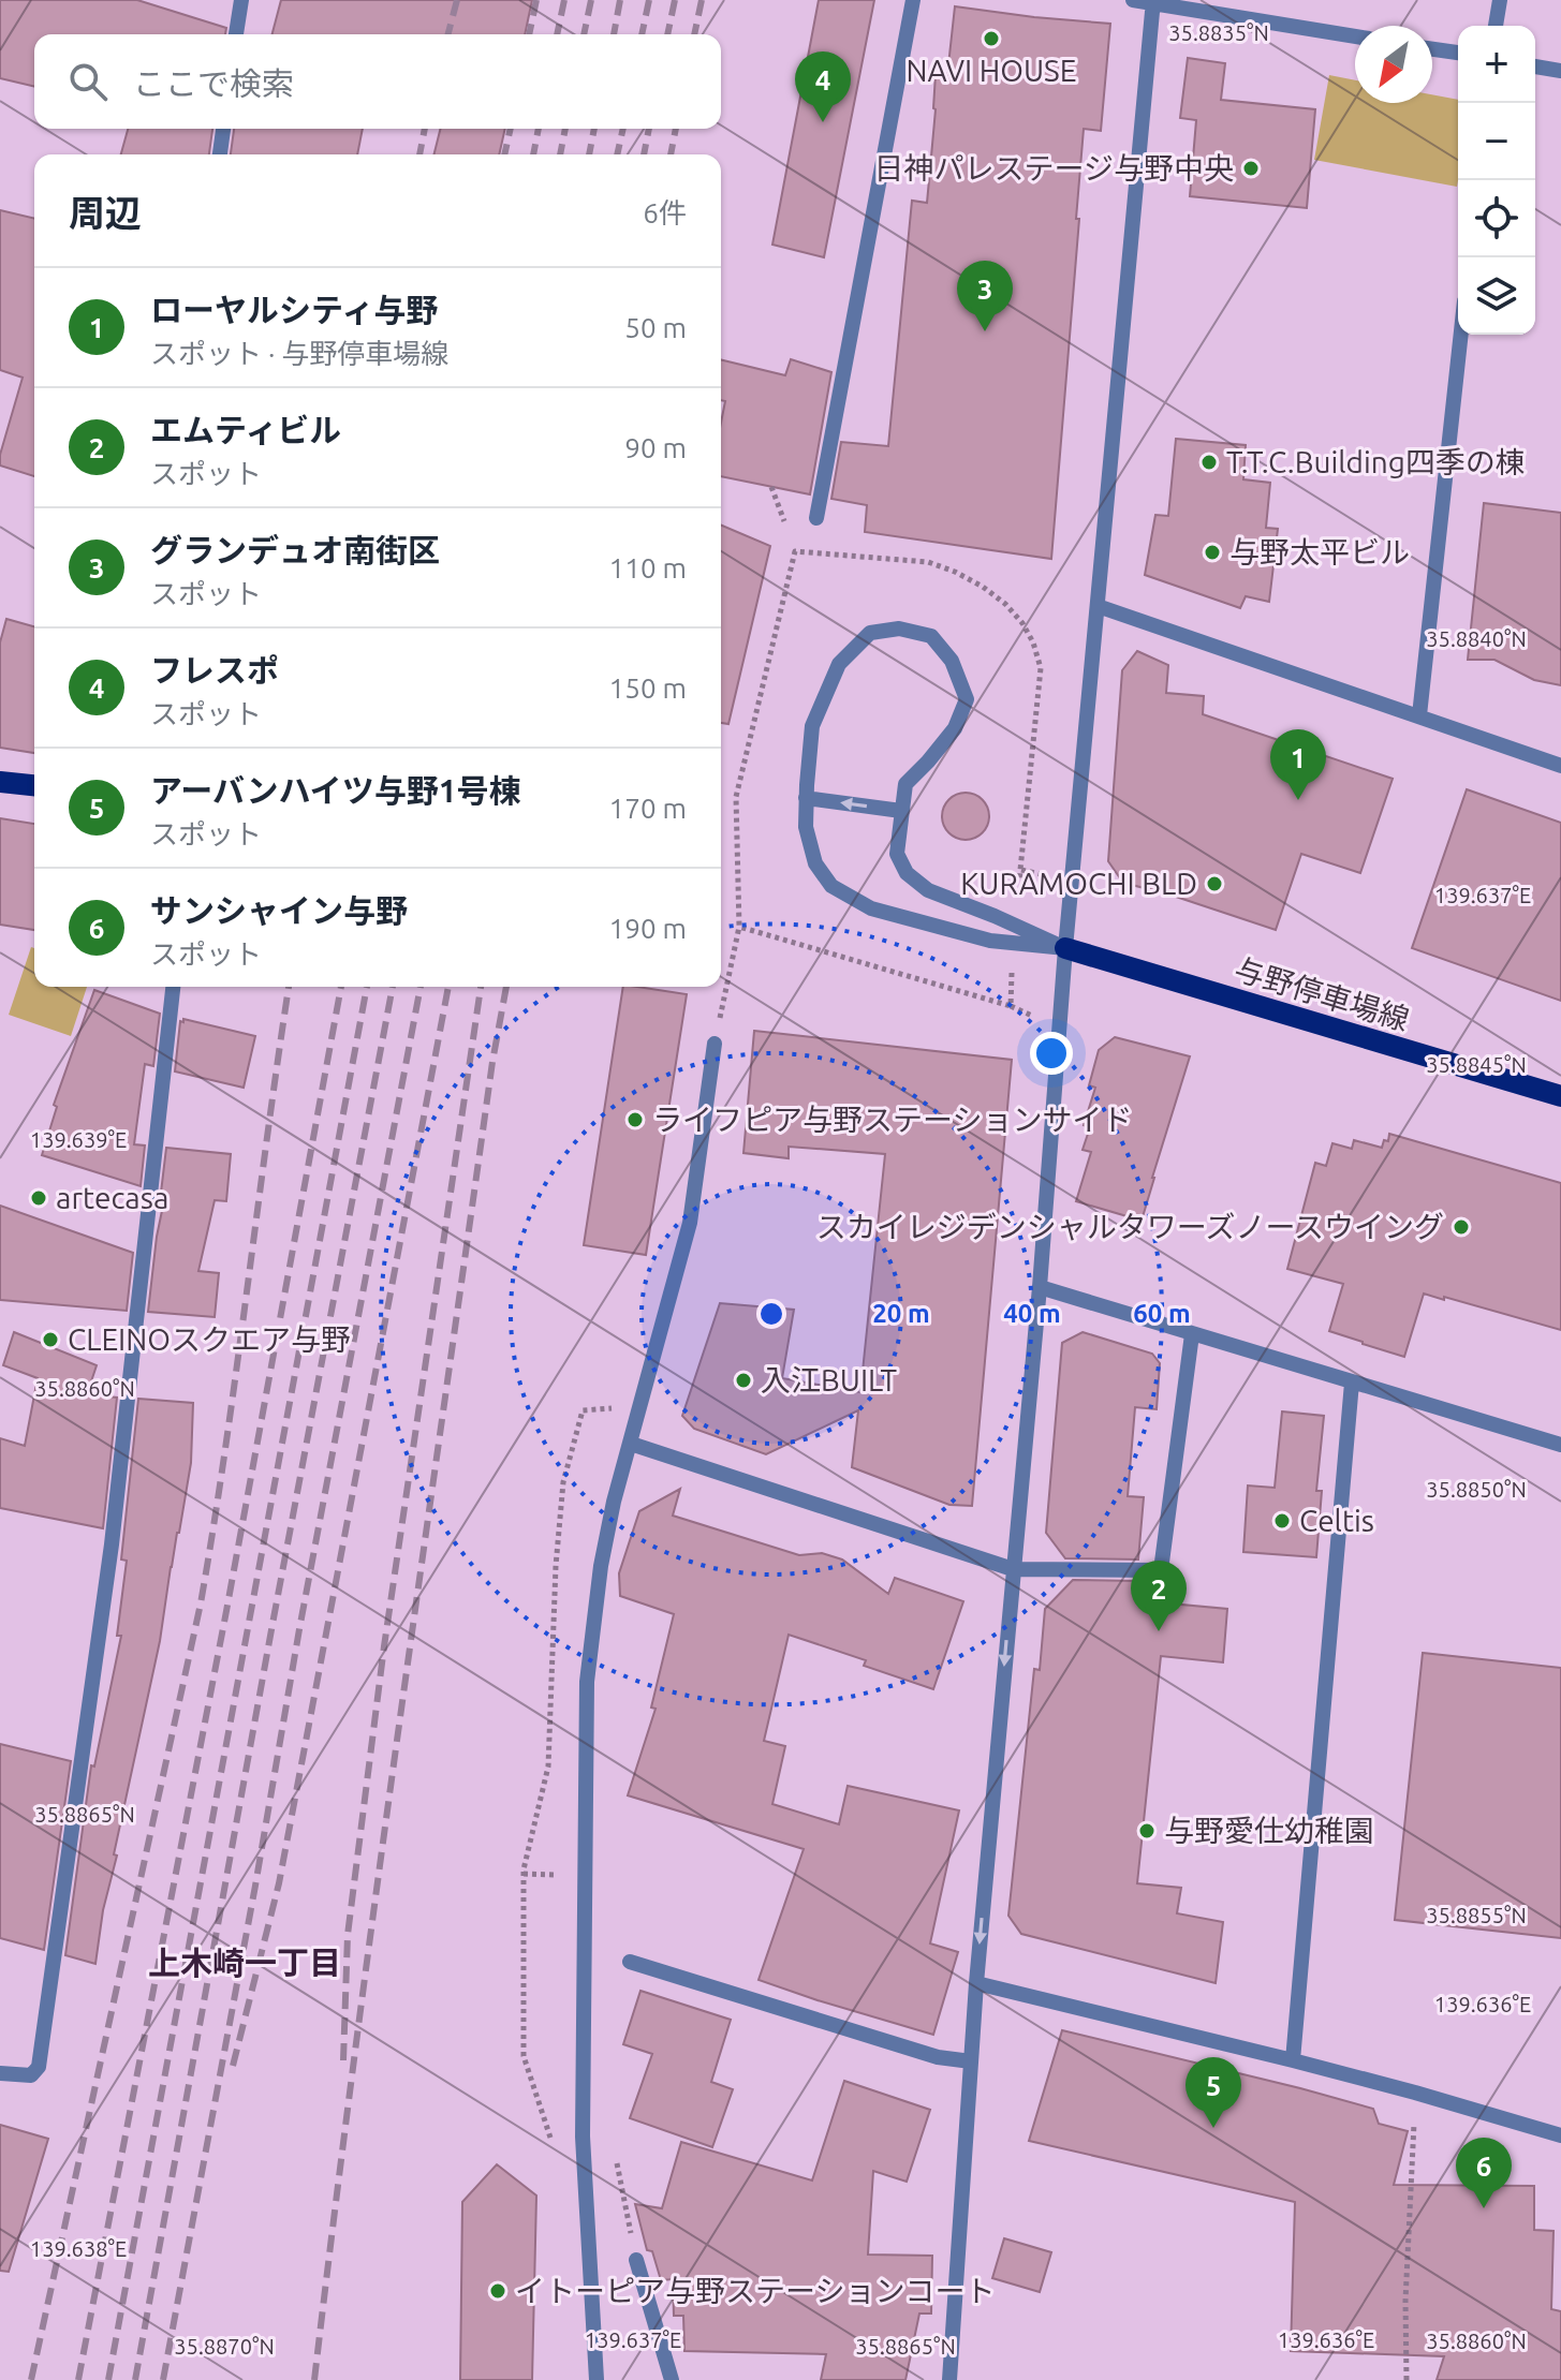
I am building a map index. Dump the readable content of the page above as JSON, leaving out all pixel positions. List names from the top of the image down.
{
  "streets": {
    "main road": ["与野停車場線"]
  },
  "districts": ["上木崎一丁目"],
  "places": [
    "NAVI HOUSE",
    "日神パレステージ与野中央",
    "T.T.C.Building四季の棟",
    "与野太平ビル",
    "KURAMOCHI BLD",
    "ライフピア与野ステーションサイド",
    "artecasa",
    "スカイレジデンシャルタワーズノースウイング",
    "CLEINOスクエア与野",
    "入江BUILT",
    "Celtis",
    "与野愛仕幼稚園",
    "イトーピア与野ステーションコート"
  ],
  "north": "bottom left",
  "page": {
    "map_buttons": ["+", "−"],
    "search": "ここで検索",
    "pins": [
      "4",
      "3",
      "1",
      "2",
      "5",
      "6"
    ],
    "heading": ["周辺", "6件"],
    "list": [
      {
        "mark": "1",
        "name": "ローヤルシティ与野",
        "note": "スポット · 与野停車場線",
        "value": "50 m"
      },
      {
        "mark": "2",
        "name": "エムティビル",
        "note": "スポット",
        "value": "90 m"
      },
      {
        "mark": "3",
        "name": "グランデュオ南街区",
        "note": "スポット",
        "value": "110 m"
      },
      {
        "mark": "4",
        "name": "フレスポ",
        "note": "スポット",
        "value": "150 m"
      },
      {
        "mark": "5",
        "name": "アーバンハイツ与野1号棟",
        "note": "スポット",
        "value": "170 m"
      },
      {
        "mark": "6",
        "name": "サンシャイン与野",
        "note": "スポット",
        "value": "190 m"
      }
    ]
  },
  "coordinates": [
    "35.8835°N",
    "35.8840°N",
    "139.637°E",
    "35.8845°N",
    "139.639°E",
    "35.8860°N",
    "35.8850°N",
    "35.8865°N",
    "35.8855°N",
    "139.636°E",
    "139.638°E",
    "35.8870°N"
  ],
  "rings": ["20 m", "40 m", "60 m"]
}
